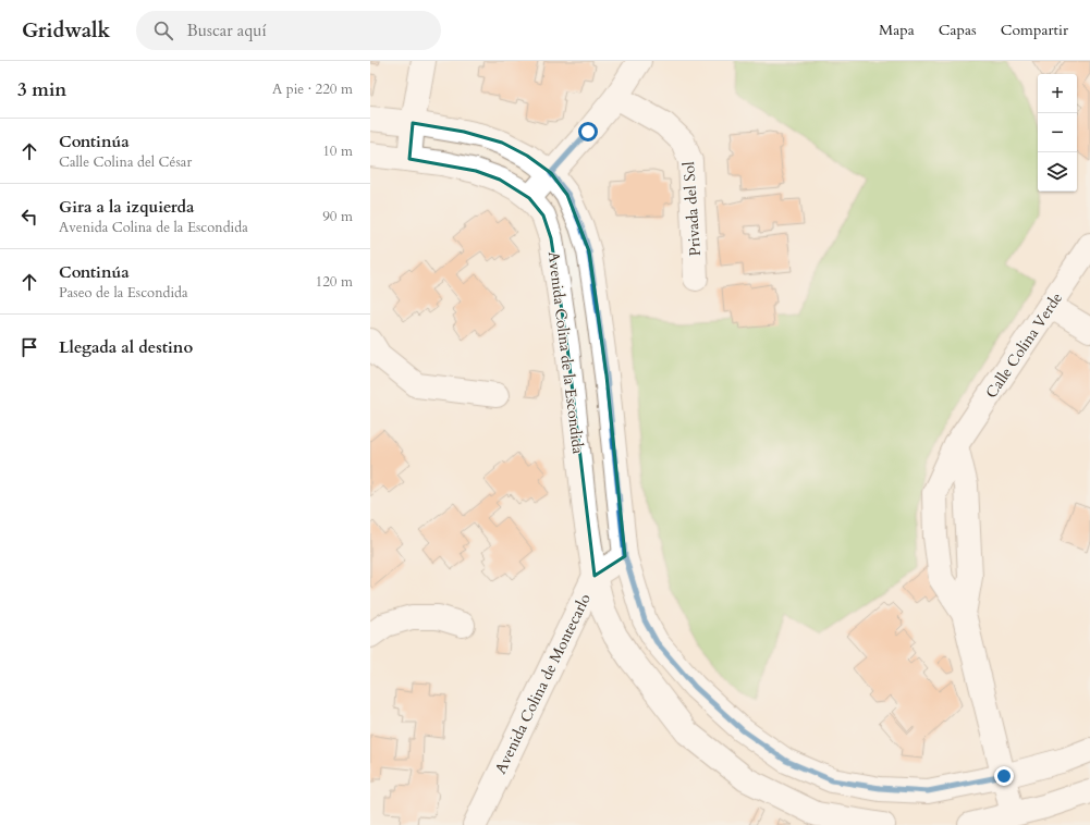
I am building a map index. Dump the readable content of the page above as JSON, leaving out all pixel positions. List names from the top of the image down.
{
  "streets": {
    "main road": [
      "Privada del Sol",
      "Calle Colina Verde",
      "Avenida Colina de la Escondida",
      "Avenida Colina de Montecarlo"
    ]
  },
  "crossings": [
    ["Avenida Colina de la Escondida", "Avenida Colina de Montecarlo"]
  ],
  "page": {
    "header": "Gridwalk",
    "search": "Buscar aquí",
    "nav": ["Mapa", "Capas", "Compartir"],
    "heading": ["3 min", "A pie · 220 m"],
    "map_buttons": ["+", "−"],
    "list": [
      ["Continúa", "Calle Colina del César", "10 m"],
      ["Gira a la izquierda", "Avenida Colina de la Escondida", "90 m"],
      ["Continúa", "Paseo de la Escondida", "120 m"],
      "Llegada al destino"
    ]
  }
}
